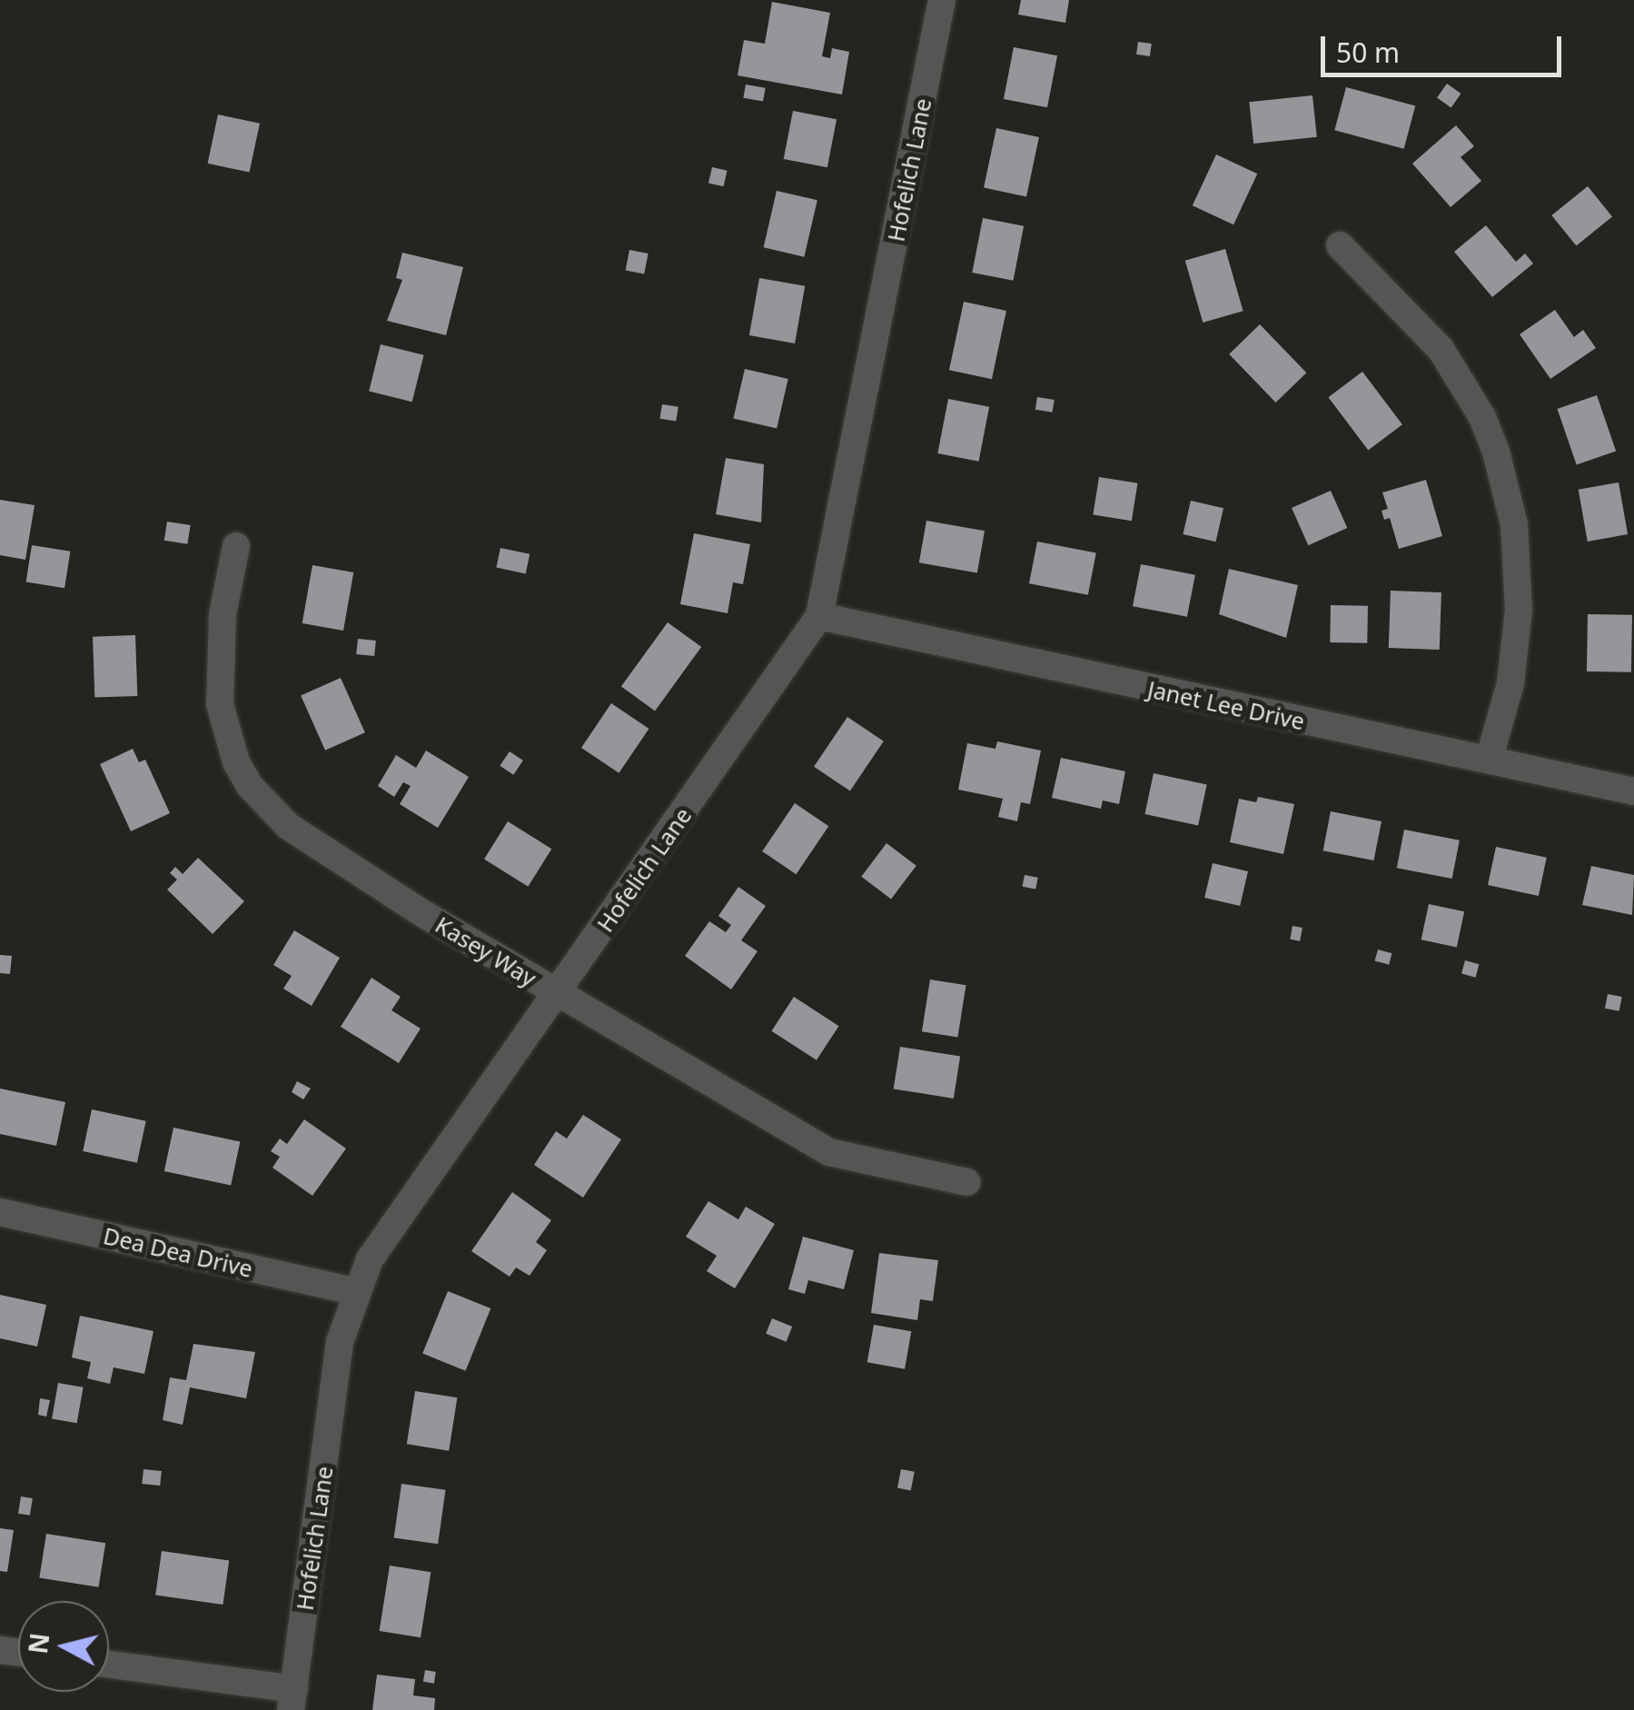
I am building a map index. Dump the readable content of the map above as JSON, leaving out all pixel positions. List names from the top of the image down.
{
  "streets": {
    "street": [
      "Hofelich Lane",
      "Janet Lee Drive",
      "Kasey Way",
      "Dea Dea Drive"
    ]
  },
  "crossings": [
    ["Hofelich Lane", "Janet Lee Drive"],
    ["Hofelich Lane", "Kasey Way"],
    ["Hofelich Lane", "Dea Dea Drive"]
  ],
  "scale_bar": "50 m",
  "north": "left"
}
